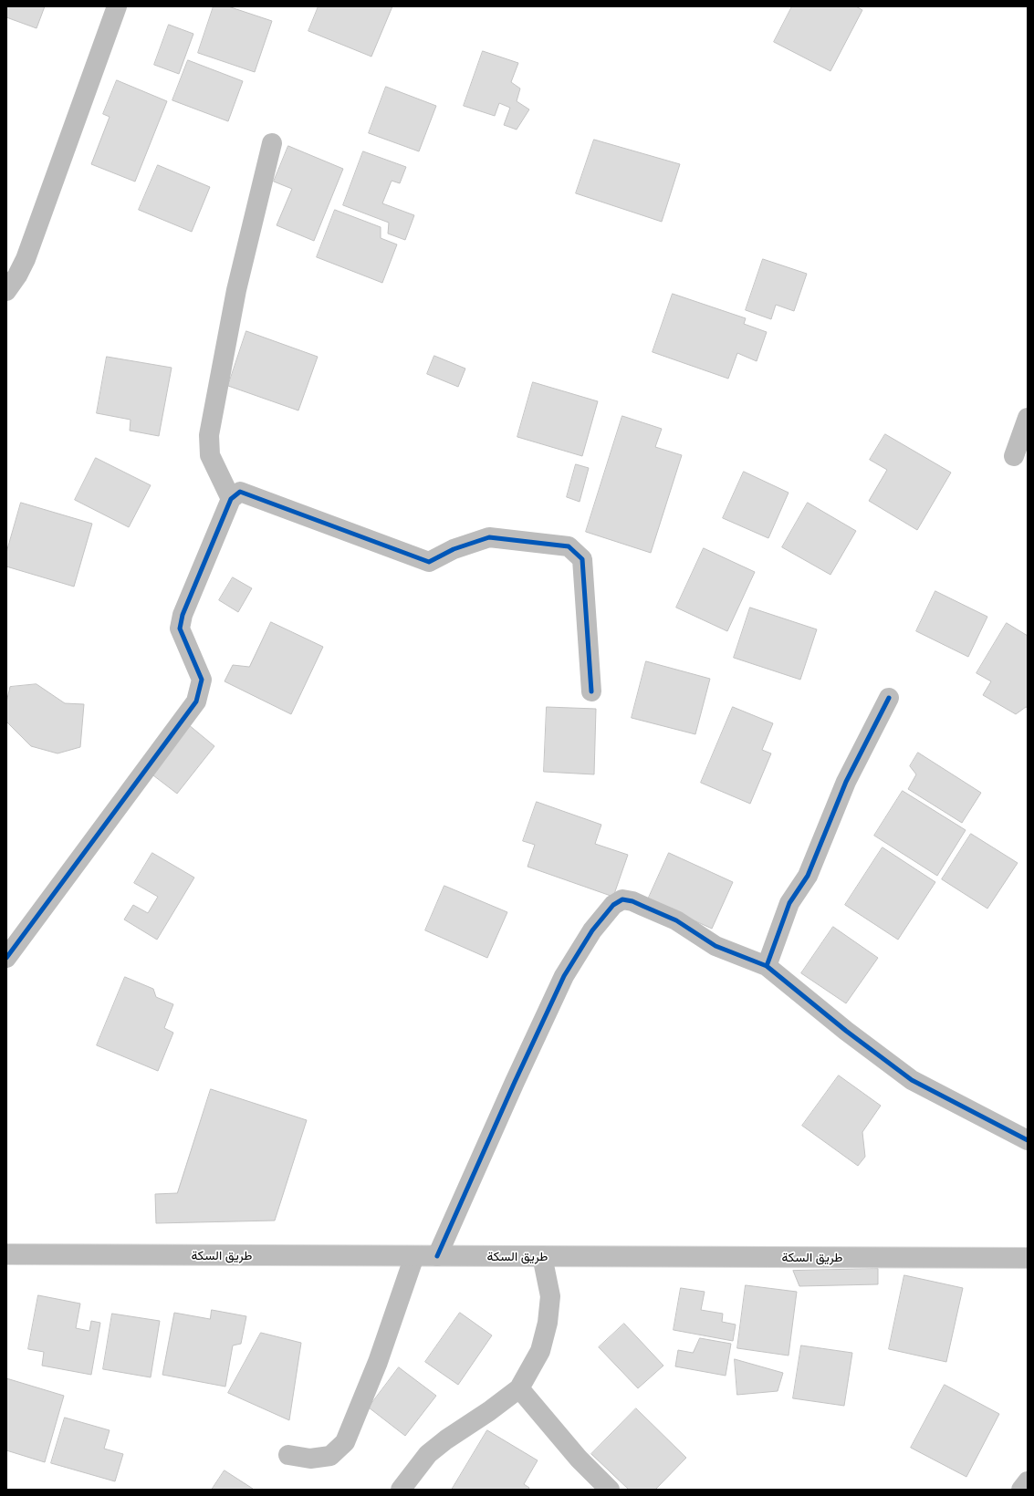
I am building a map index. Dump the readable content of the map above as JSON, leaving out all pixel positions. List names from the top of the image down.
{
  "streets": {
    "street": ["طريق السكة"]
  }
}
